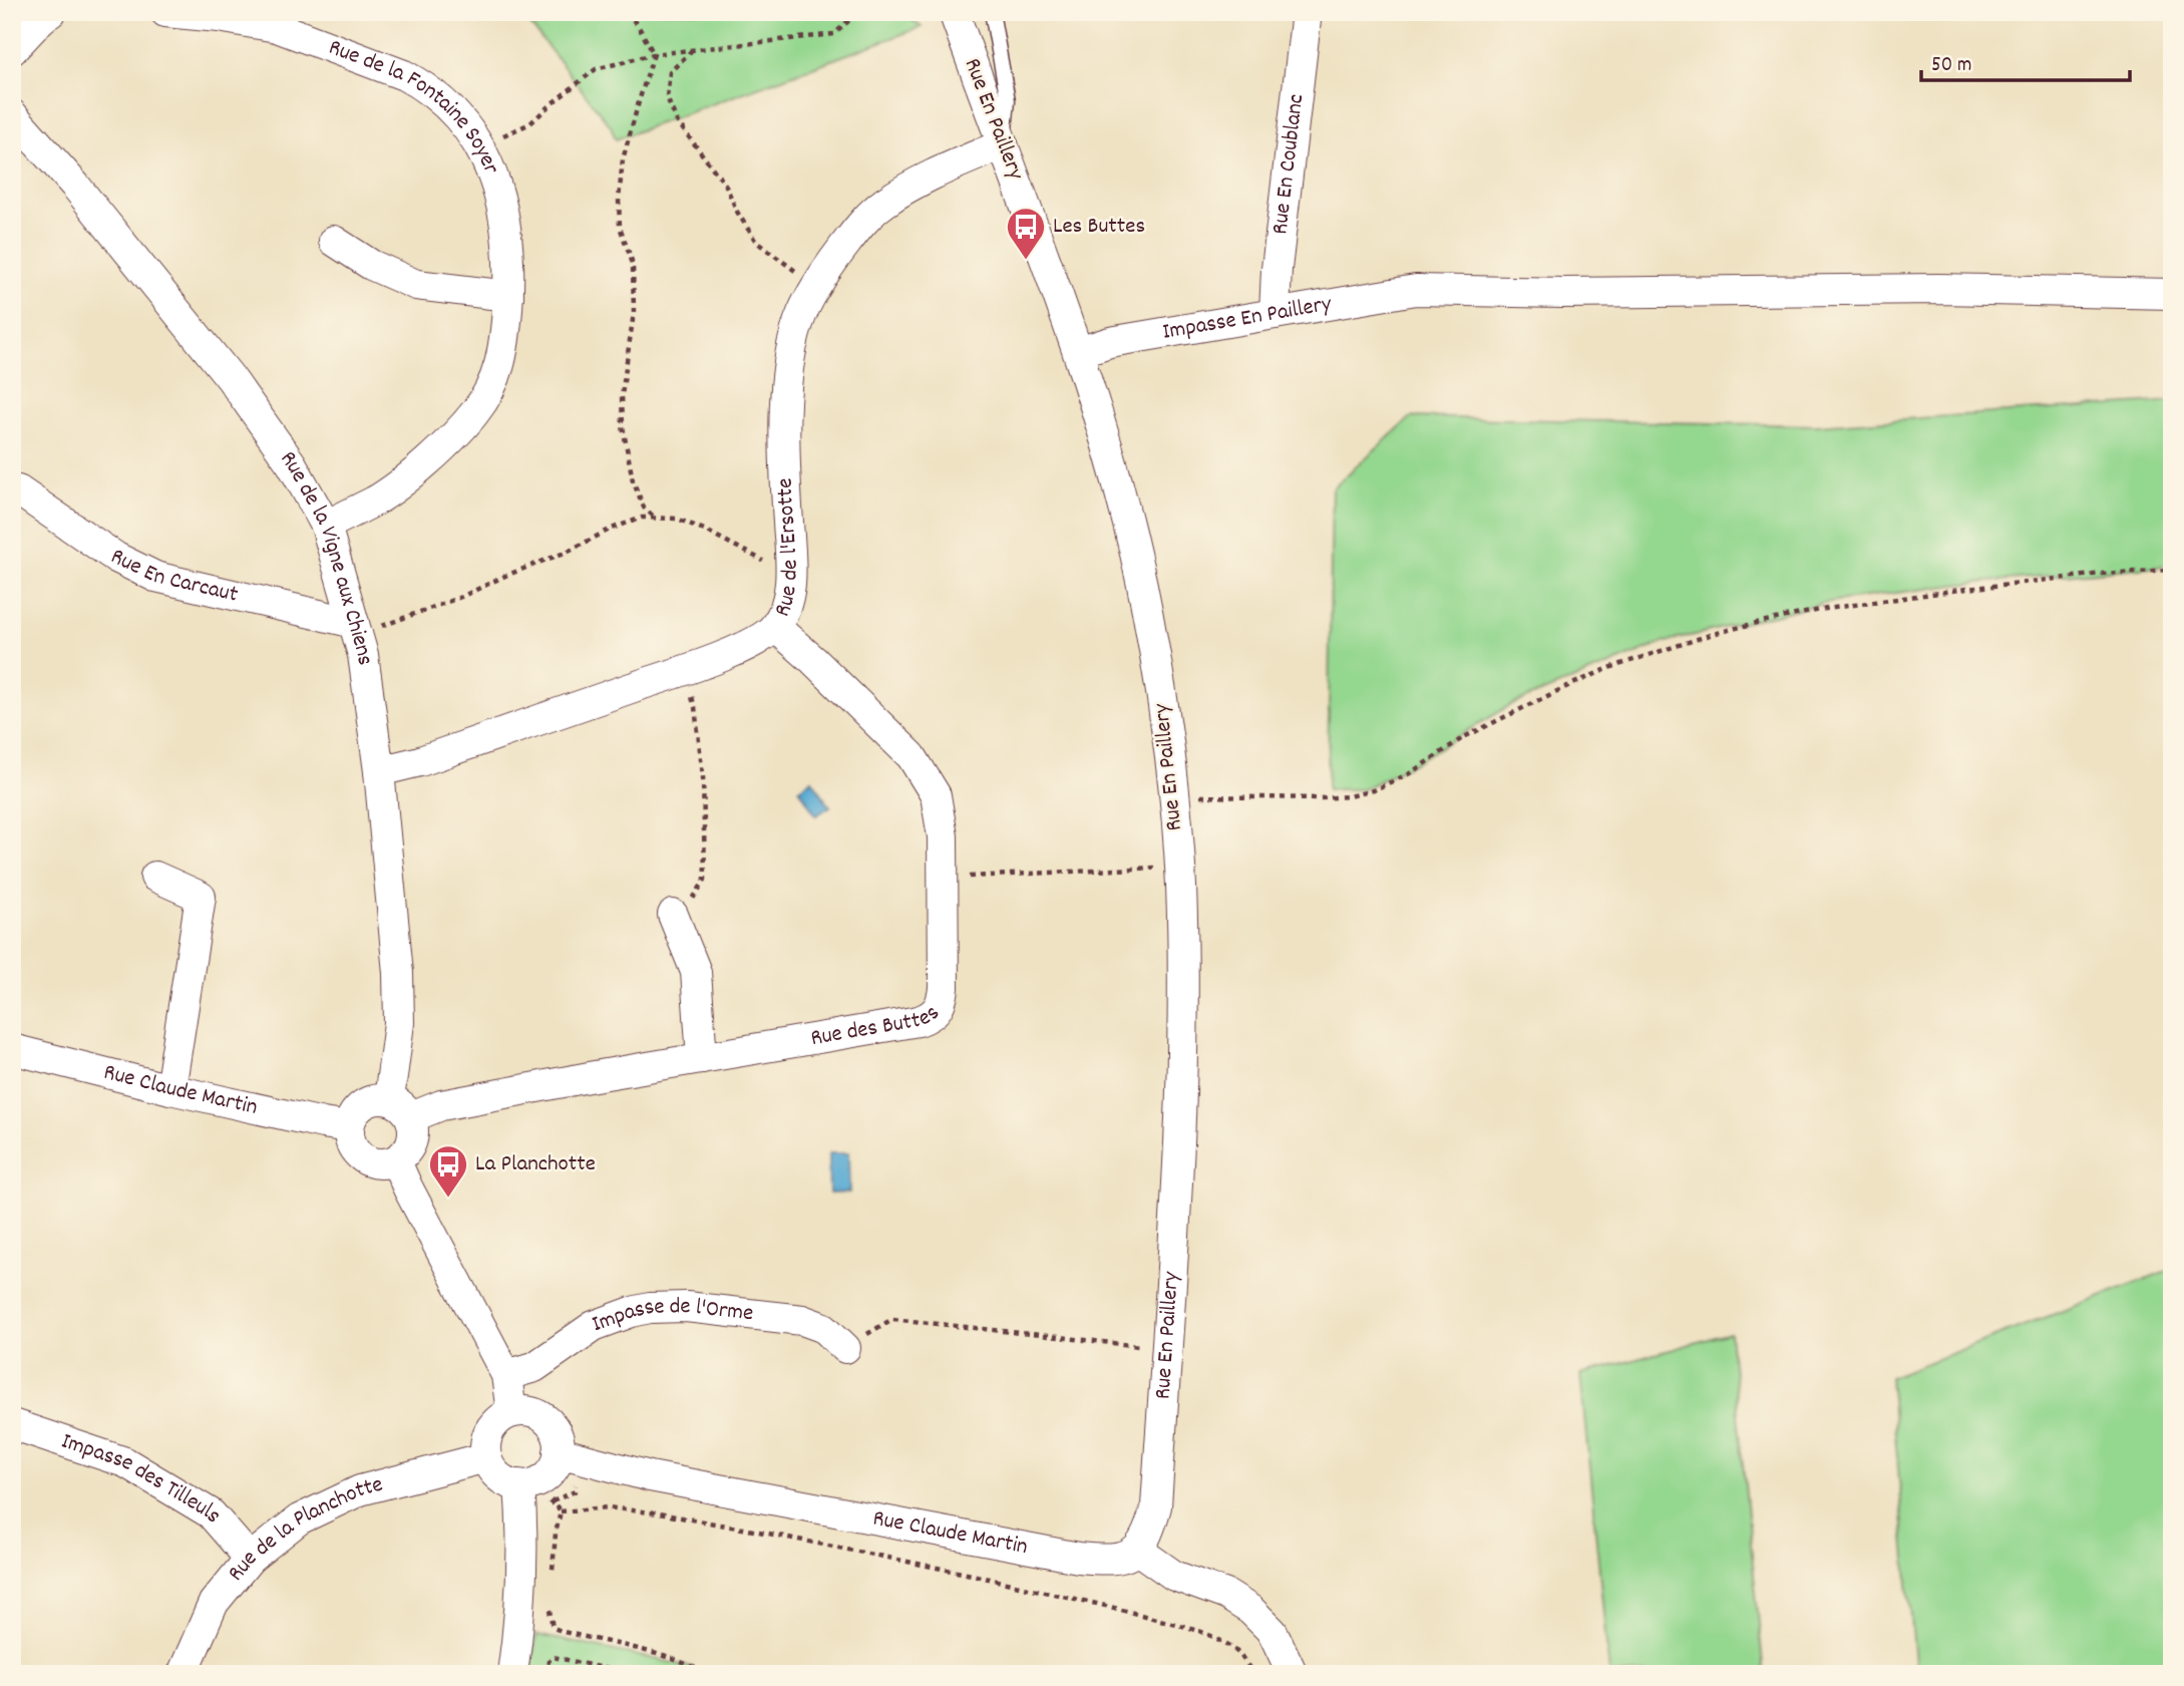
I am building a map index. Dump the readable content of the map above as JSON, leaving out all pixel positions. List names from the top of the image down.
{
  "streets": {
    "street": [
      "Rue de la Fontaine Soyer",
      "Rue En Paillery",
      "Rue En Coublanc",
      "Impasse En Paillery",
      "Rue de l'Ersotte",
      "Rue de la Vigne aux Chiens",
      "Rue En Carcaut",
      "Rue des Buttes",
      "Rue Claude Martin",
      "Impasse de l'Orme",
      "Impasse des Tilleuls",
      "Rue de la Planchotte"
    ]
  },
  "crossings": [
    ["Rue de la Fontaine Soyer", "Rue de la Vigne aux Chiens"],
    ["Rue En Paillery", "Impasse En Paillery"],
    ["Rue En Paillery", "Rue de l'Ersotte"],
    ["Rue En Paillery", "Rue Claude Martin"],
    ["Rue En Coublanc", "Impasse En Paillery"],
    ["Rue de l'Ersotte", "Rue de la Vigne aux Chiens"],
    ["Rue de l'Ersotte", "Rue des Buttes"],
    ["Rue de la Vigne aux Chiens", "Rue En Carcaut"],
    ["Rue de la Vigne aux Chiens", "Rue des Buttes"],
    ["Rue de la Vigne aux Chiens", "Rue Claude Martin"],
    ["Rue des Buttes", "Rue Claude Martin"],
    ["Rue Claude Martin", "Rue de la Planchotte"],
    ["Impasse des Tilleuls", "Rue de la Planchotte"]
  ],
  "places": {
    "bus stop": ["Les Buttes", "La Planchotte"]
  },
  "scale_bar": "50 m"
}
